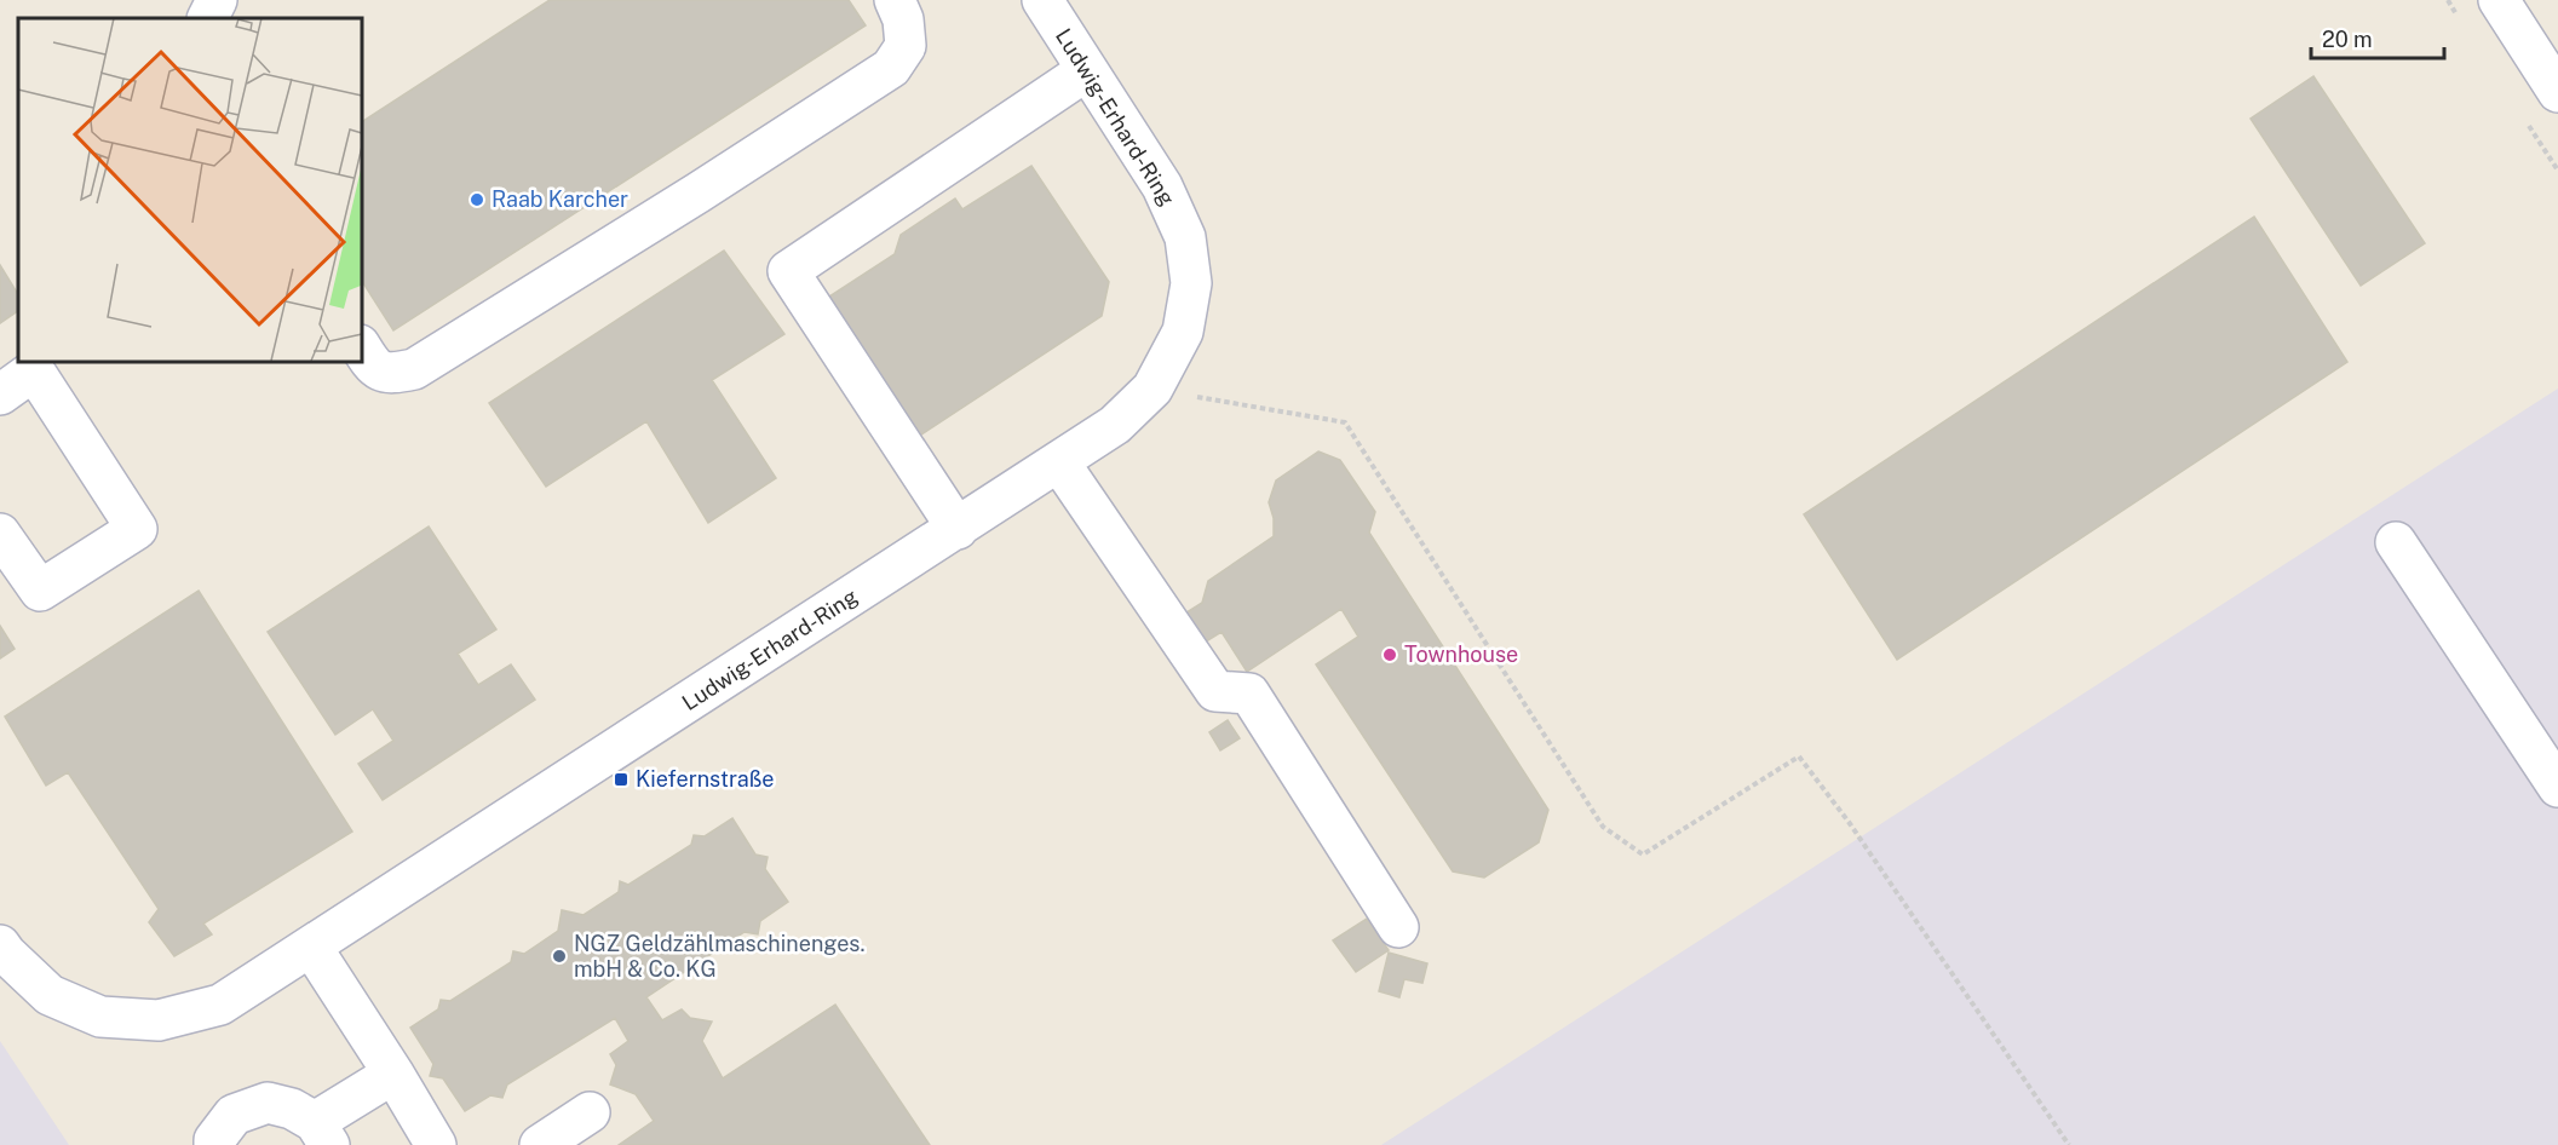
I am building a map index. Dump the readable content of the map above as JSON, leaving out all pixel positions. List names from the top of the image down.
{
  "streets": {
    "street": ["Ludwig-Erhard-Ring"]
  },
  "places": {
    "other": ["Raab Karcher", "Townhouse", "NGZ Geldzählmaschinenges. mbH & Co. KG"],
    "transit": ["Kiefernstraße"]
  },
  "scale_bar": "20 m"
}
